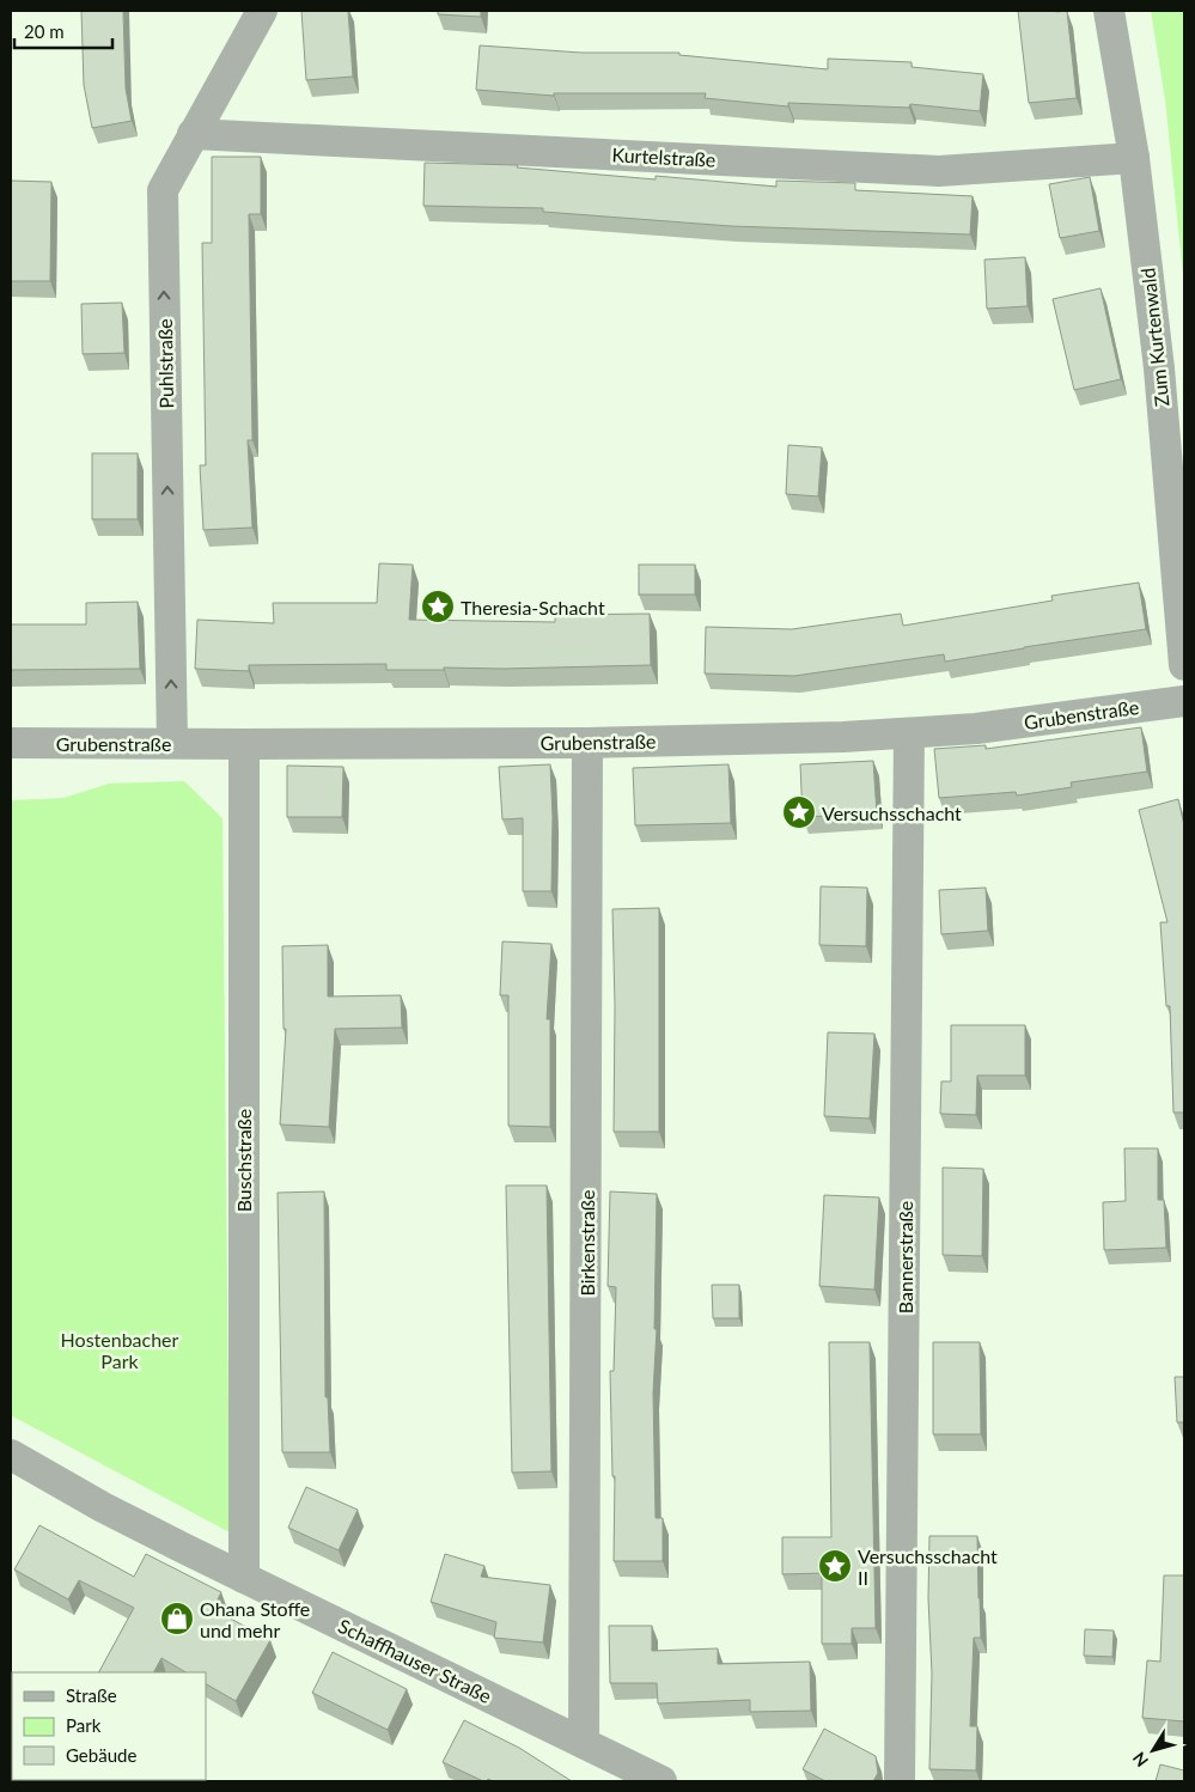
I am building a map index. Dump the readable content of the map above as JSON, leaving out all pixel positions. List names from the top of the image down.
{
  "streets": {
    "street": [
      "Kurtelstraße",
      "Zum Kurtenwald",
      "Puhlstraße",
      "Grubenstraße",
      "Buschstraße",
      "Birkenstraße",
      "Bannerstraße",
      "Schaffhauser Straße"
    ]
  },
  "crossings": [
    ["Kurtelstraße", "Zum Kurtenwald"],
    ["Kurtelstraße", "Puhlstraße"],
    ["Puhlstraße", "Grubenstraße"],
    ["Grubenstraße", "Buschstraße"],
    ["Grubenstraße", "Birkenstraße"],
    ["Grubenstraße", "Bannerstraße"],
    ["Buschstraße", "Schaffhauser Straße"],
    ["Birkenstraße", "Schaffhauser Straße"]
  ],
  "one_way": ["Puhlstraße"],
  "parks": ["Hostenbacher Park"],
  "places": {
    "place": ["Theresia-Schacht", "Versuchsschacht", "Versuchsschacht II"],
    "shop": ["Ohana Stoffe und mehr"]
  },
  "legend": ["Straße", "Park", "Gebäude"],
  "scale_bar": "20 m",
  "north": "bottom left"
}
